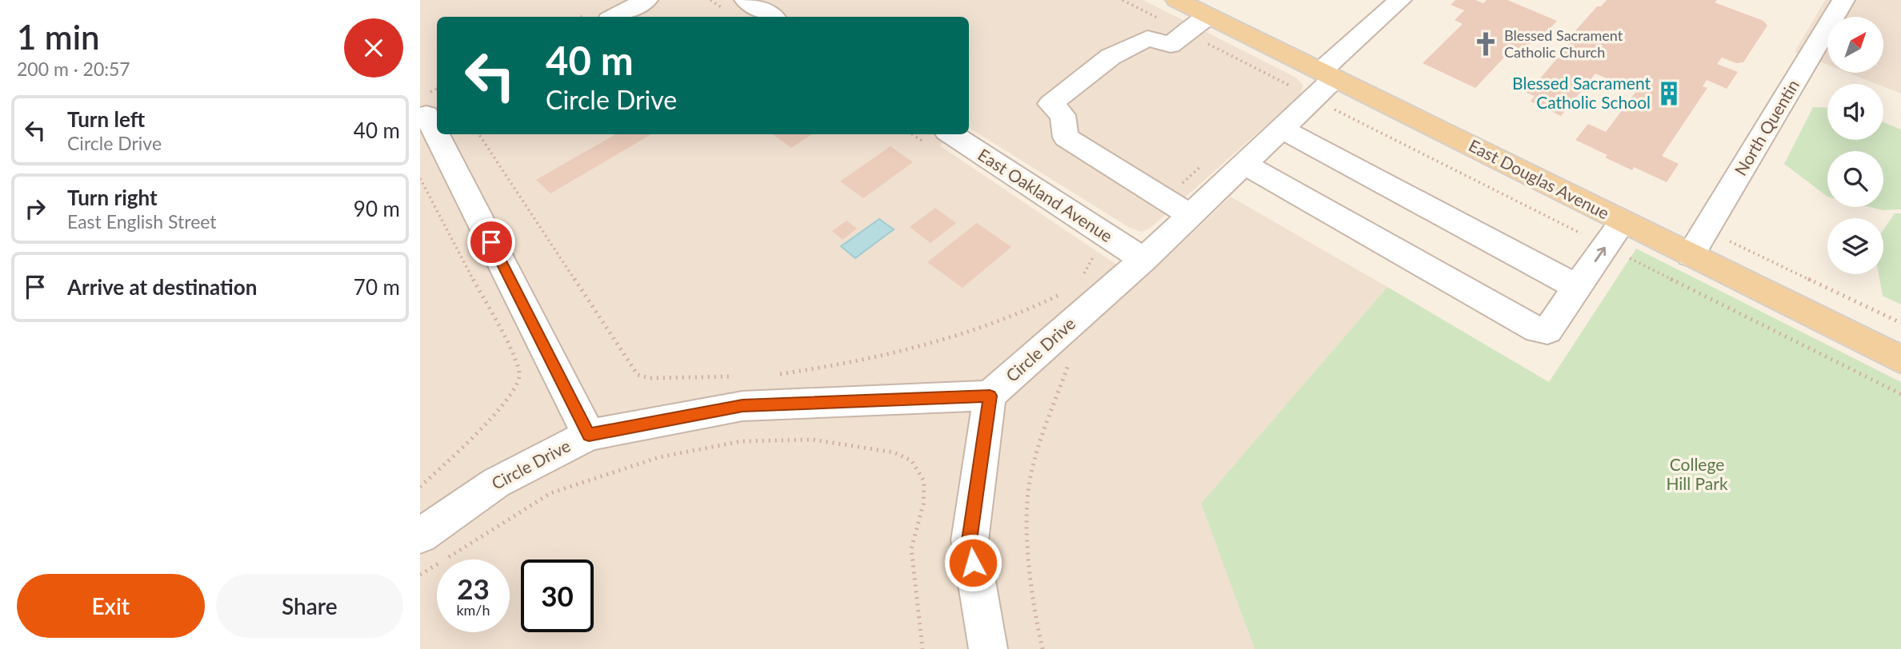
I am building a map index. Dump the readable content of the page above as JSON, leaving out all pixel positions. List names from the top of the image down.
{
  "streets": {
    "main road": ["East Douglas Avenue"],
    "street": ["North Quentin", "East Oakland Avenue", "Circle Drive"]
  },
  "crossings": [
    ["North Quentin", "East Douglas Avenue"],
    ["East Douglas Avenue", "Circle Drive"],
    ["East Oakland Avenue", "Circle Drive"]
  ],
  "parks": ["College Hill Park"],
  "places": {
    "church": ["Blessed Sacrament Catholic Church"],
    "building": ["Blessed Sacrament Catholic School"]
  },
  "north": "top right",
  "page": {
    "heading": ["1 min", "200 m · 20:57"],
    "turn": ["40 m", "Circle Drive"],
    "list": [
      {
        "name": "Turn left",
        "note": "Circle Drive",
        "value": "40 m"
      },
      {
        "name": "Turn right",
        "note": "East English Street",
        "value": "90 m"
      },
      {
        "name": "Arrive at destination",
        "value": "70 m"
      }
    ],
    "speed": "23 km/h",
    "limit": "30",
    "buttons": ["Exit", "Share"]
  }
}
